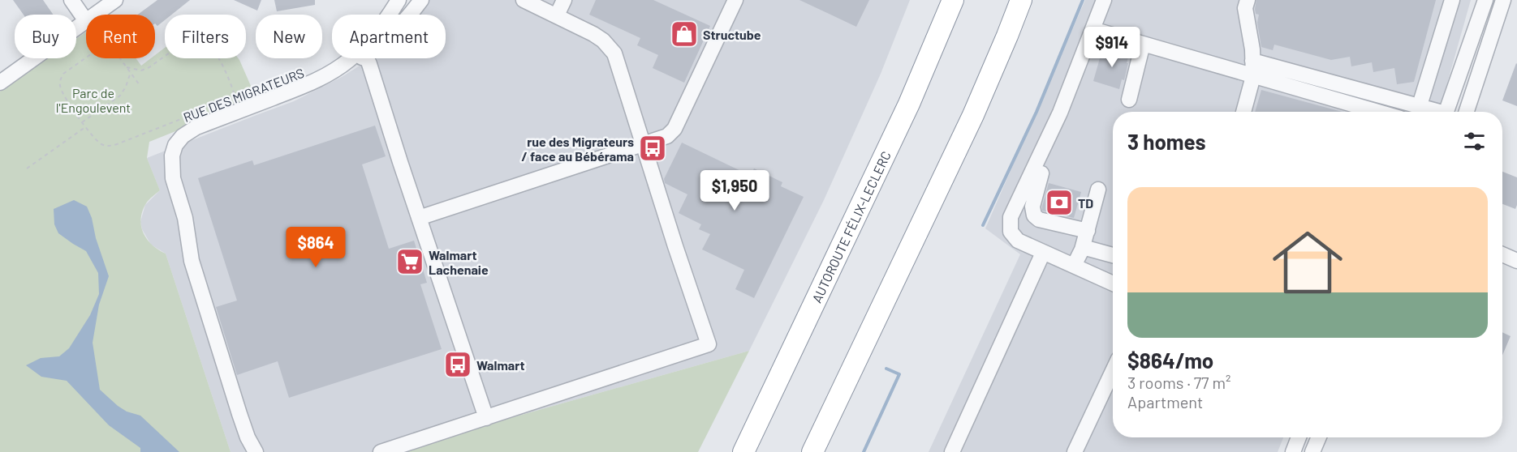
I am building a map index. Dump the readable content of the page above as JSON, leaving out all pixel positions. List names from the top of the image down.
{
  "streets": {
    "highway": ["AUTOROUTE FÉLIX-LECLERC"],
    "street": ["RUE DES MIGRATEURS"]
  },
  "parks": ["Parc de l'Engoulevent"],
  "places": {
    "shop": ["Structube"],
    "bus stop": ["rue des Migrateurs / face au Bébérama", "Walmart"],
    "bank": ["TD"],
    "supermarket": ["Walmart Lachenaie"]
  },
  "page": {
    "chip": [
      "Buy",
      "Rent",
      "Filters",
      "New",
      "Apartment"
    ],
    "price": ["$914", "$1,950", "$864"],
    "heading": "3 homes",
    "list": [
      {
        "name": "$864/mo",
        "note": "3 rooms · 77 m² · Apartment"
      }
    ]
  }
}
